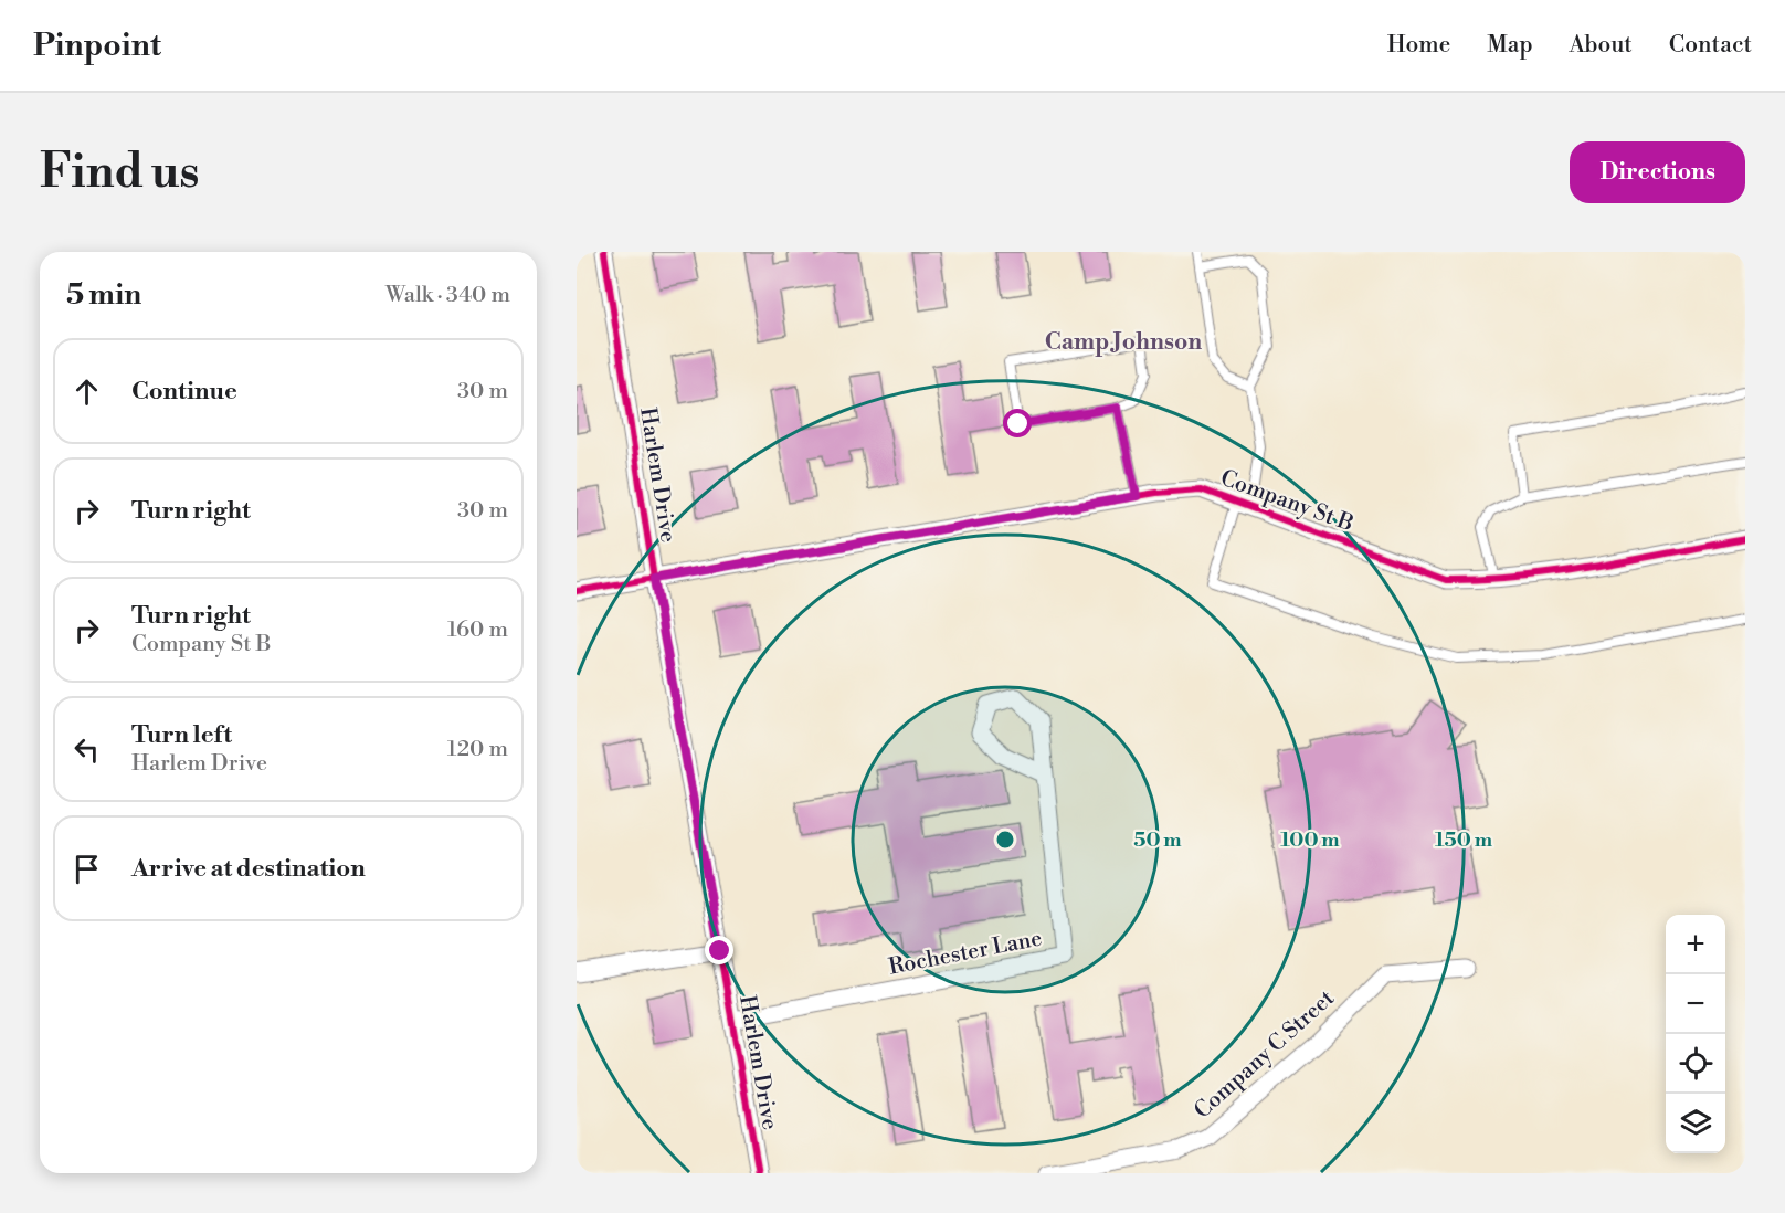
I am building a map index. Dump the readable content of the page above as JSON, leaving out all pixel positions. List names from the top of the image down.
{
  "streets": {
    "street": [
      "Harlem Drive",
      "Company St B",
      "Rochester Lane",
      "Company C Street"
    ]
  },
  "crossings": [
    ["Harlem Drive", "Company St B"],
    ["Harlem Drive", "Rochester Lane"]
  ],
  "districts": ["Camp Johnson"],
  "page": {
    "header": "Pinpoint",
    "nav": [
      "Home",
      "Map",
      "About",
      "Contact"
    ],
    "buttons": "Directions",
    "title": "Find us",
    "heading": ["5 min", "Walk · 340 m"],
    "list": [
      ["Continue", "30 m"],
      ["Turn right", "30 m"],
      ["Turn right", "Company St B", "160 m"],
      ["Turn left", "Harlem Drive", "120 m"],
      "Arrive at destination"
    ],
    "map_buttons": ["+", "−"]
  },
  "rings": ["50 m", "100 m", "150 m"]
}
